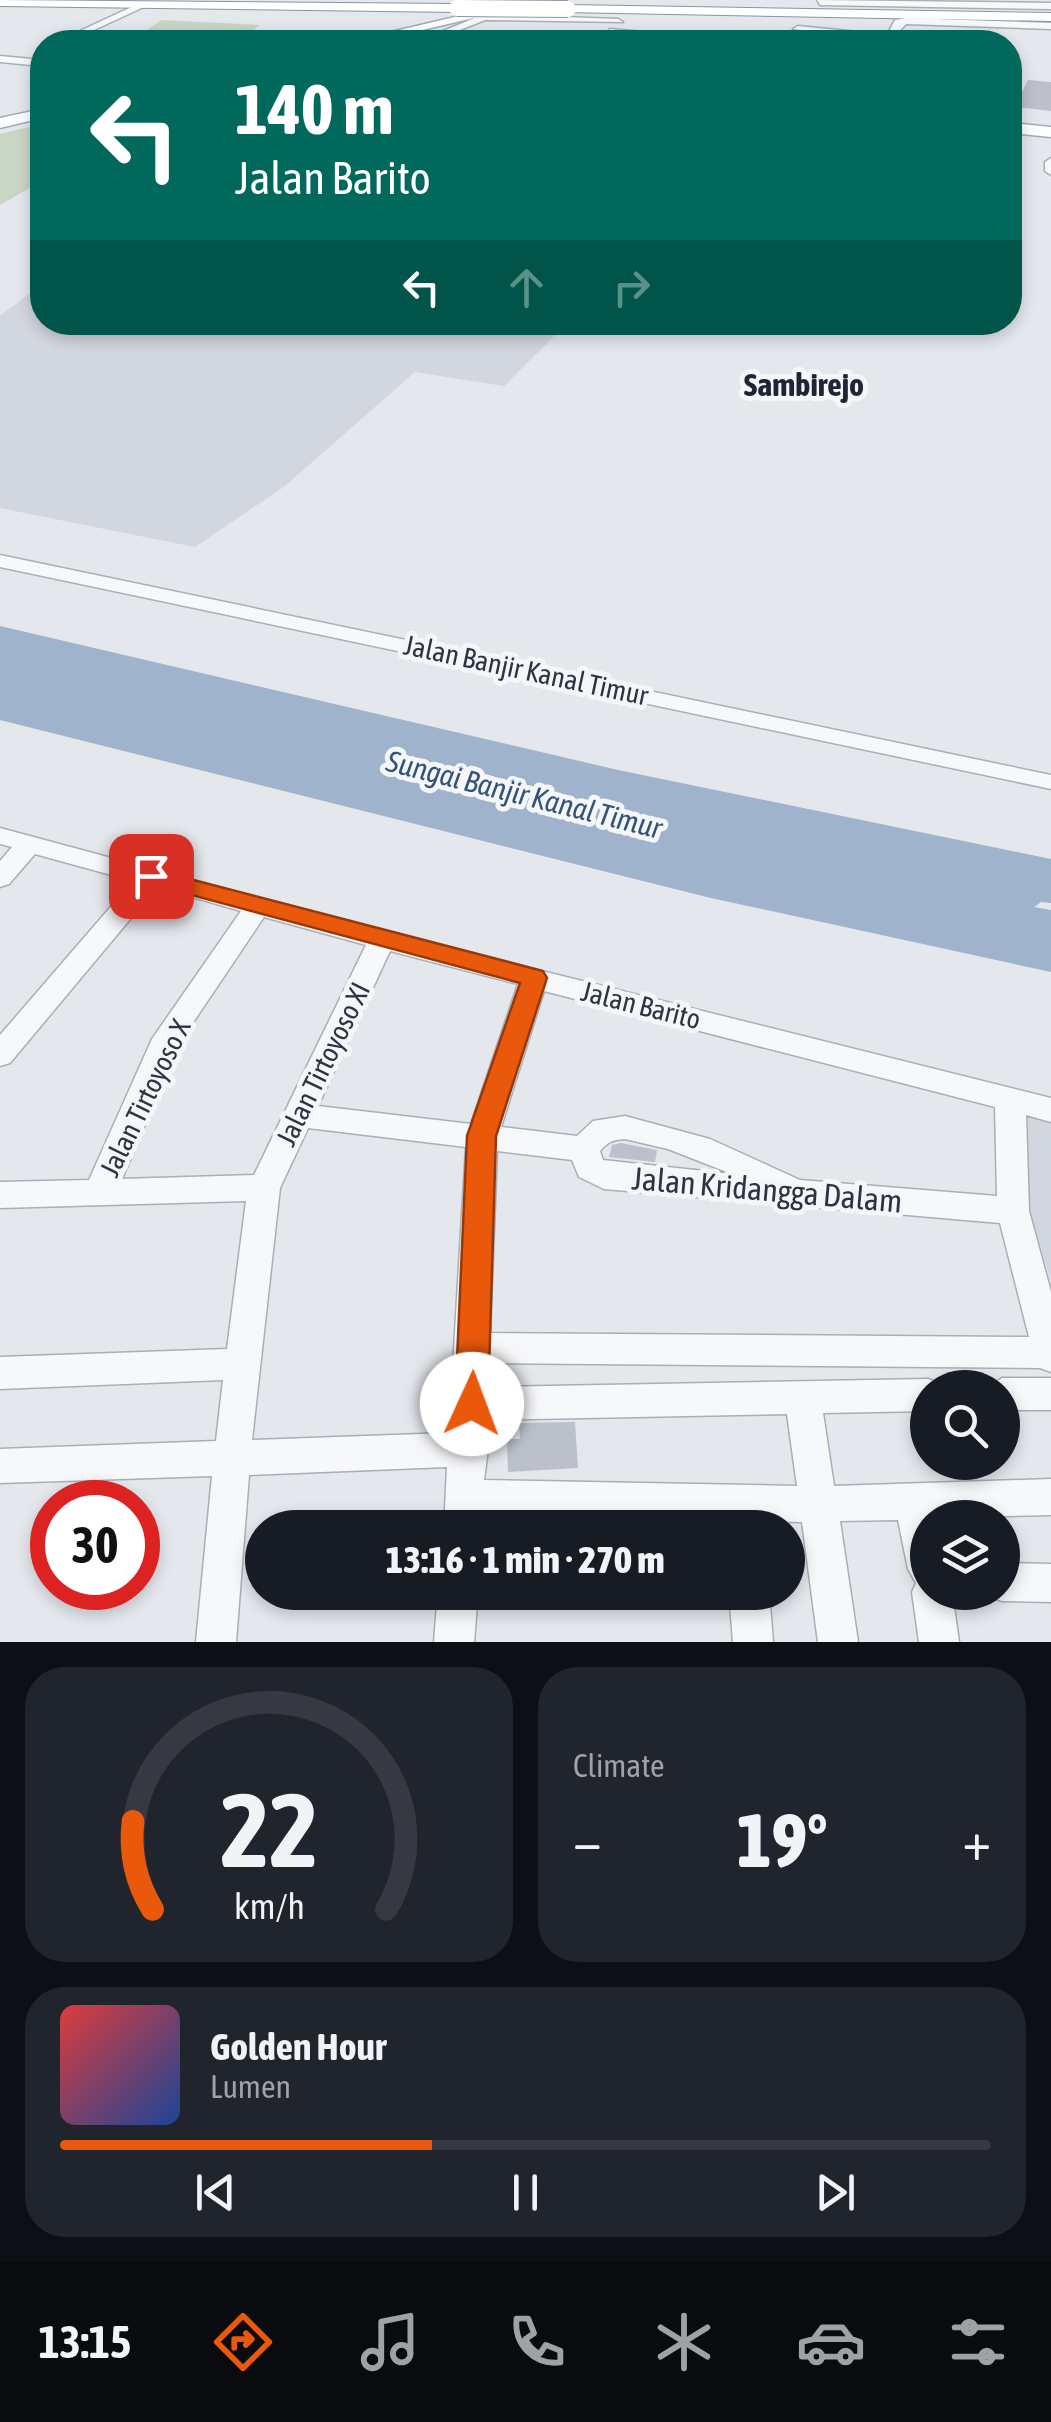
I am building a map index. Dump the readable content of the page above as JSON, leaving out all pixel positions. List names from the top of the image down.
{
  "streets": {
    "street": [
      "Jalan Banjir Kanal Timur",
      "Jalan Barito",
      "Jalan Tirtoyoso XI",
      "Jalan Tirtoyoso X",
      "Jalan Kridangga Dalam"
    ]
  },
  "crossings": [
    ["Jalan Barito", "Jalan Tirtoyoso XI"],
    ["Jalan Barito", "Jalan Tirtoyoso X"]
  ],
  "districts": ["Sambirejo"],
  "water": ["Sungai Banjir Kanal Timur"],
  "page": {
    "turn": ["140 m", "Jalan Barito"],
    "limit": "30",
    "trip": "13:16 · 1 min · 270 m",
    "tile": "Climate",
    "heat": ["−", "19°", "+"],
    "song": ["Golden Hour", "Lumen"],
    "tabs": "13:15",
    "gauge": ["22", "km/h"]
  }
}
